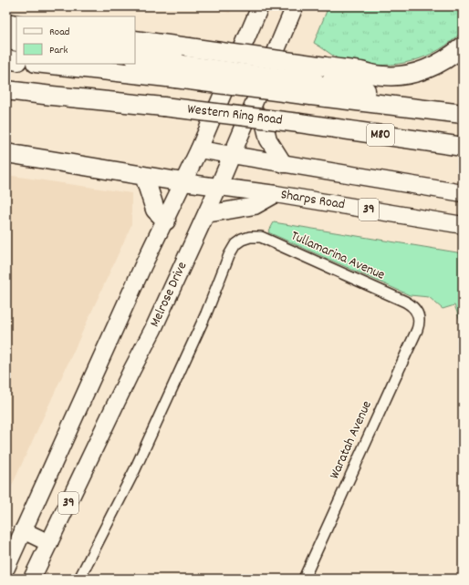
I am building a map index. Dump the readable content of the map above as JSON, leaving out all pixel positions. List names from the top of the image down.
{
  "streets": {
    "highway": ["Western Ring Road", "M80"],
    "main road": ["Sharps Road", "39", "Melrose Drive"],
    "street": ["Tullamarina Avenue", "Waratah Avenue"]
  },
  "crossings": [
    ["Sharps Road", "39"],
    ["Sharps Road", "Melrose Drive"],
    ["39", "Melrose Drive"],
    ["Tullamarina Avenue", "Waratah Avenue"]
  ],
  "legend": ["Road", "Park"]
}
